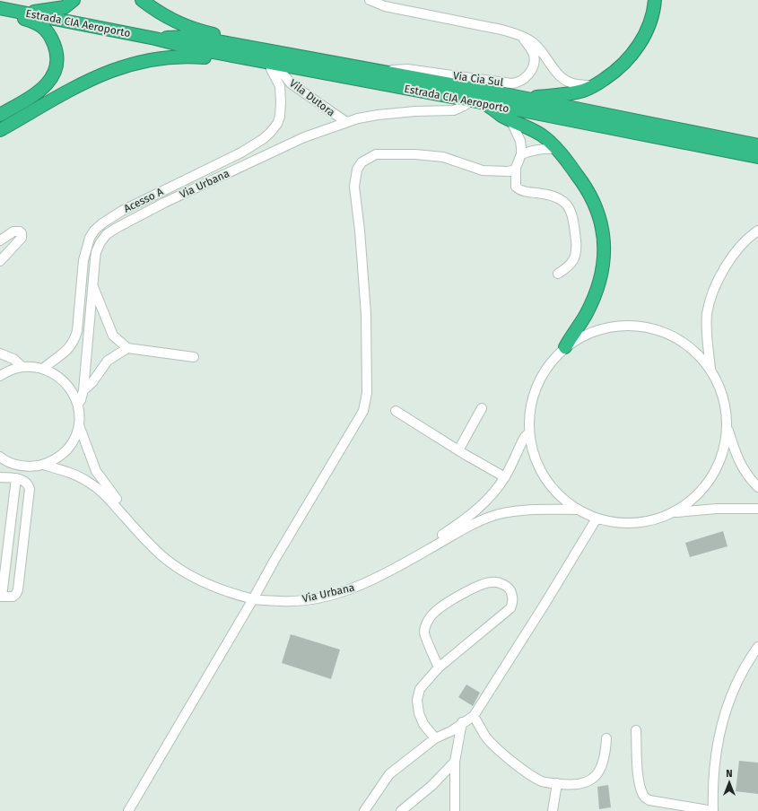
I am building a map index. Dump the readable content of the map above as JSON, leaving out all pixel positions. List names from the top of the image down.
{
  "streets": {
    "highway": ["Estrada CIA Aeroporto"],
    "street": [
      "Via Cia Sul",
      "Vila Dutora",
      "Via Urbana",
      "Acesso A"
    ]
  },
  "crossings": [
    ["Estrada CIA Aeroporto", "Via Cia Sul"],
    ["Estrada CIA Aeroporto", "Via Urbana"],
    ["Vila Dutora", "Via Urbana"],
    ["Vila Dutora", "Acesso A"]
  ],
  "north": "top"
}
